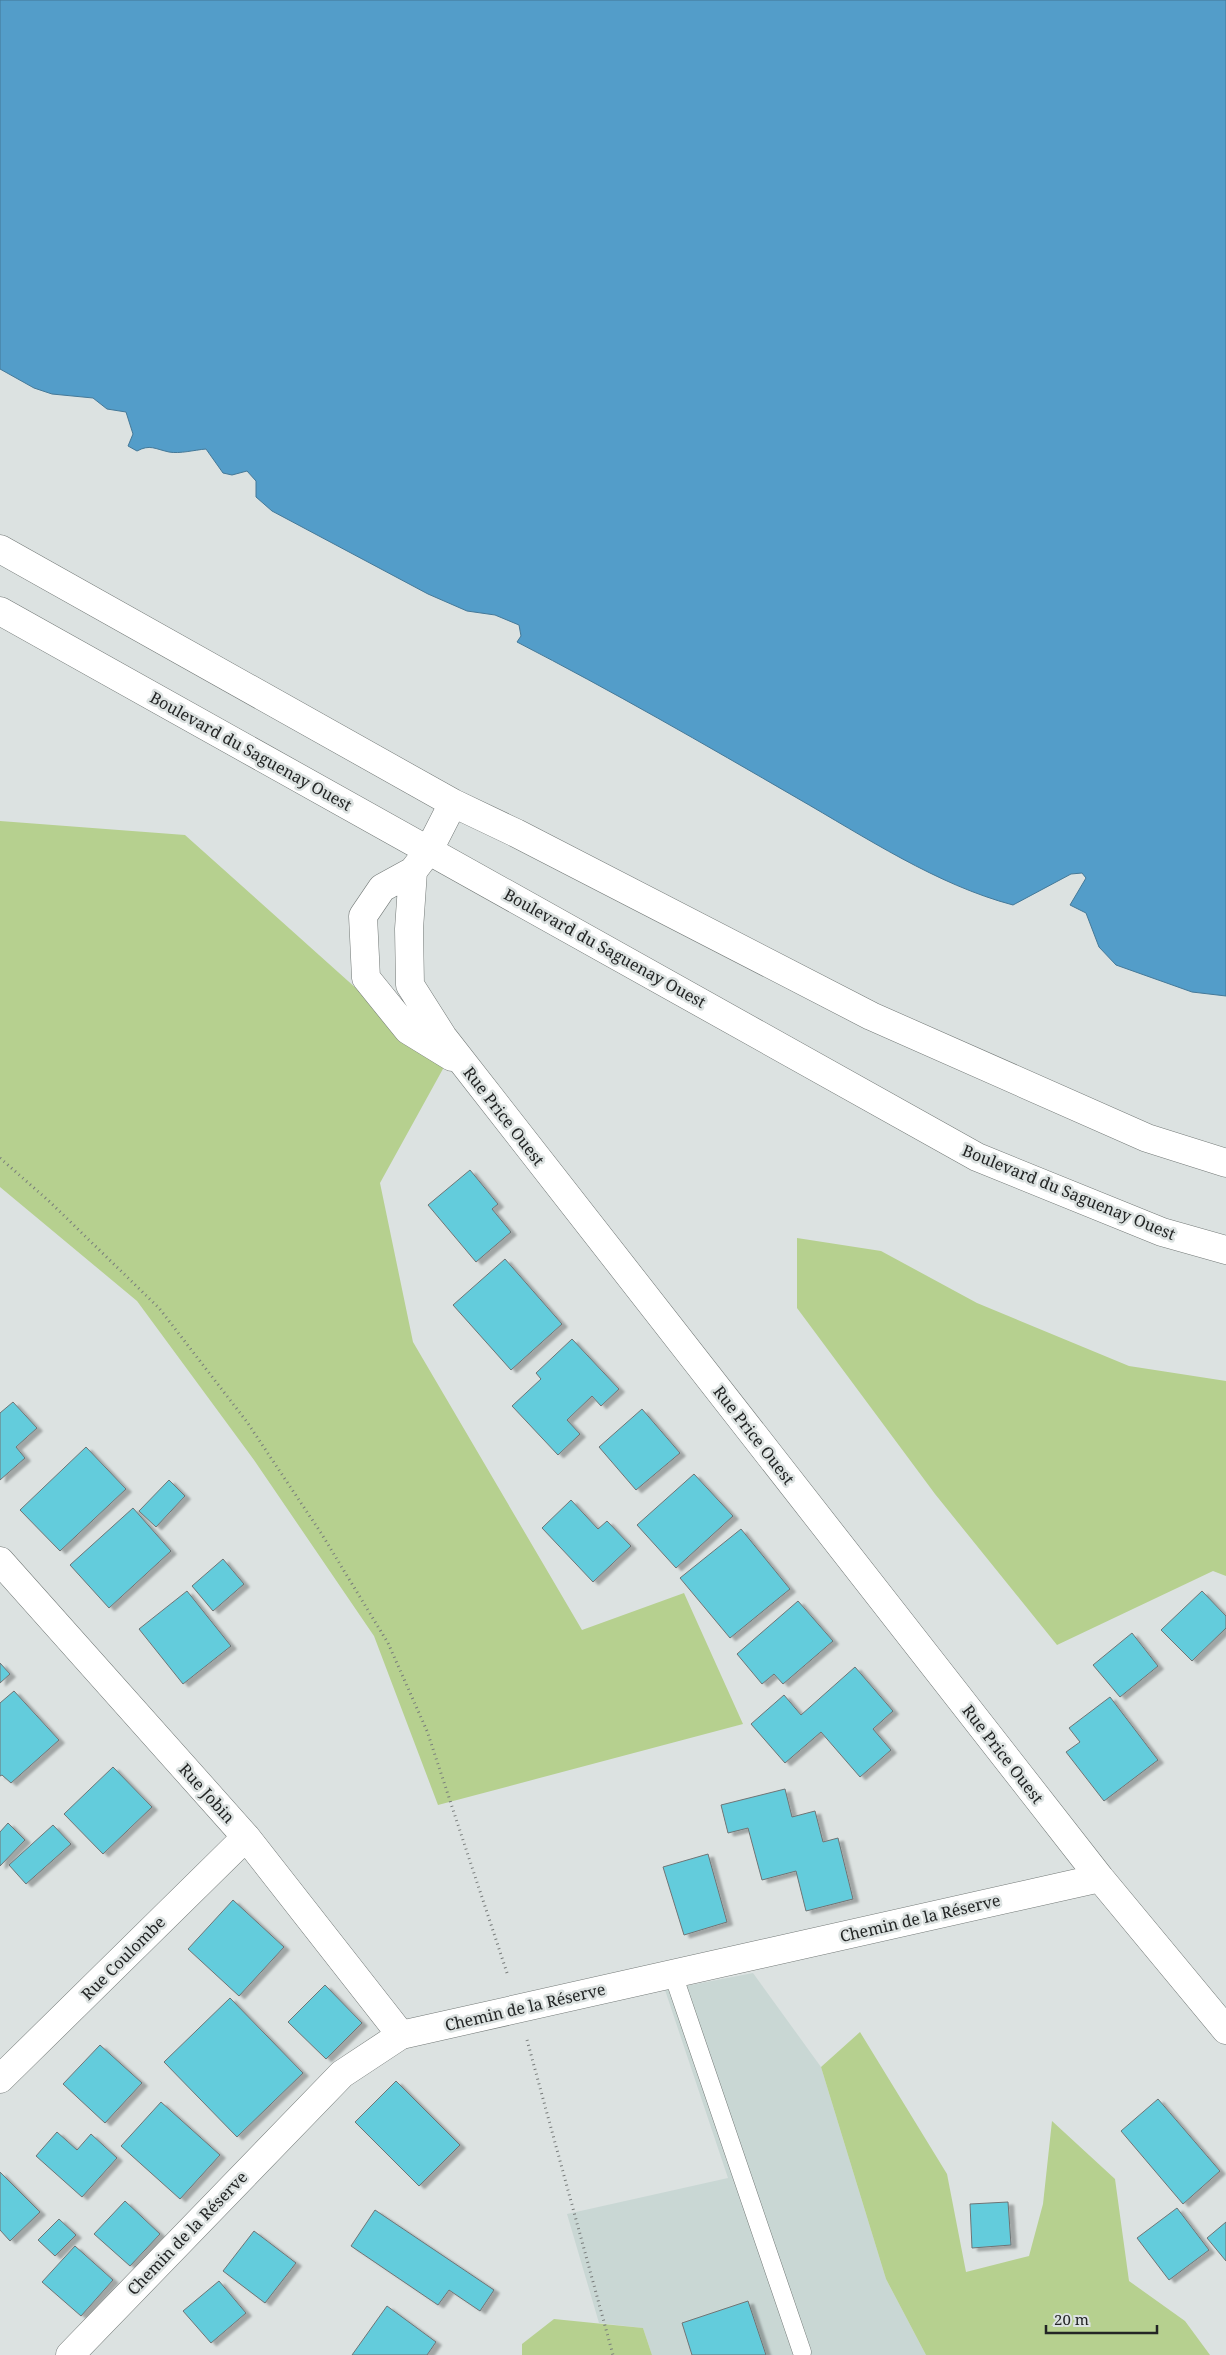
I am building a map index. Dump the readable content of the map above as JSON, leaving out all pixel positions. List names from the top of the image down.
{
  "streets": {
    "street": [
      "Boulevard du Saguenay Ouest",
      "Rue Price Ouest",
      "Rue Jobin",
      "Chemin de la Réserve",
      "Rue Coulombe"
    ]
  },
  "crossings": [
    ["Rue Price Ouest", "Chemin de la Réserve"],
    ["Rue Jobin", "Chemin de la Réserve"],
    ["Rue Jobin", "Rue Coulombe"]
  ],
  "scale_bar": "20 m"
}
